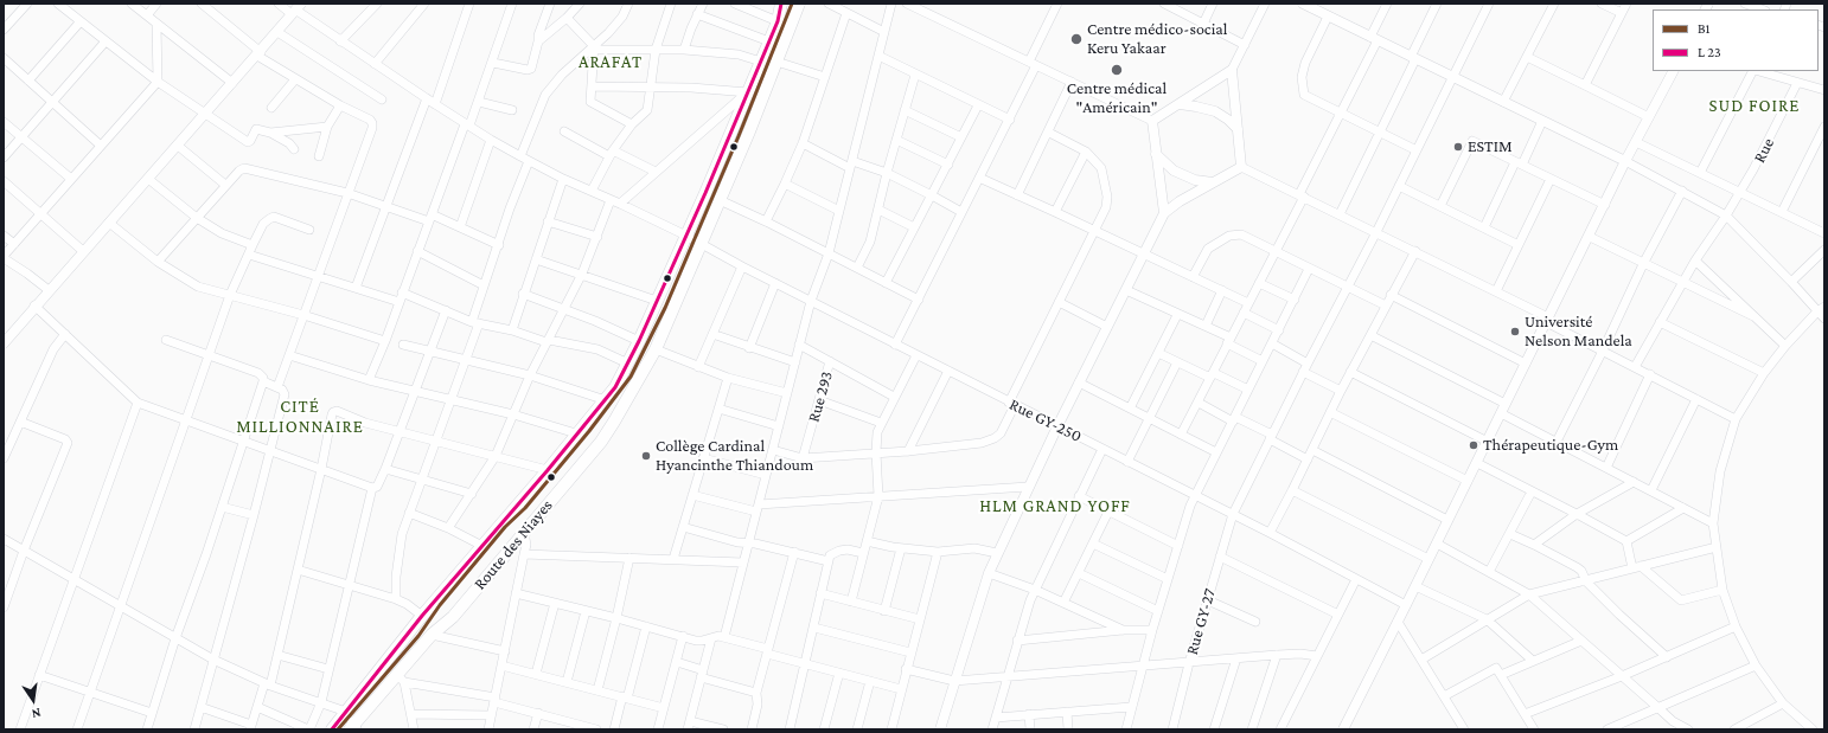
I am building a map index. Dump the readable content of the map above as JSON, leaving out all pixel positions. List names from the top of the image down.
{
  "streets": {
    "main road": ["Route des Niayes"],
    "street": [
      "Rue",
      "Rue 293",
      "Rue GY-250",
      "Rue GY-27"
    ]
  },
  "crossings": [
    ["Rue GY-250", "Route des Niayes"],
    ["Rue GY-250", "Rue GY-27"]
  ],
  "districts": [
    "ARAFAT",
    "SUD FOIRE",
    "CITÉ MILLIONNAIRE",
    "HLM GRAND YOFF"
  ],
  "places": [
    "Centre médico-social Keru Yakaar",
    "Centre médical \"Américain\"",
    "ESTIM",
    "Université Nelson Mandela",
    "Thérapeutique-Gym",
    "Collège Cardinal Hyancinthe Thiandoum"
  ],
  "lines": ["transit line B1"],
  "legend": ["B1", "L 23"],
  "north": "bottom"
}
